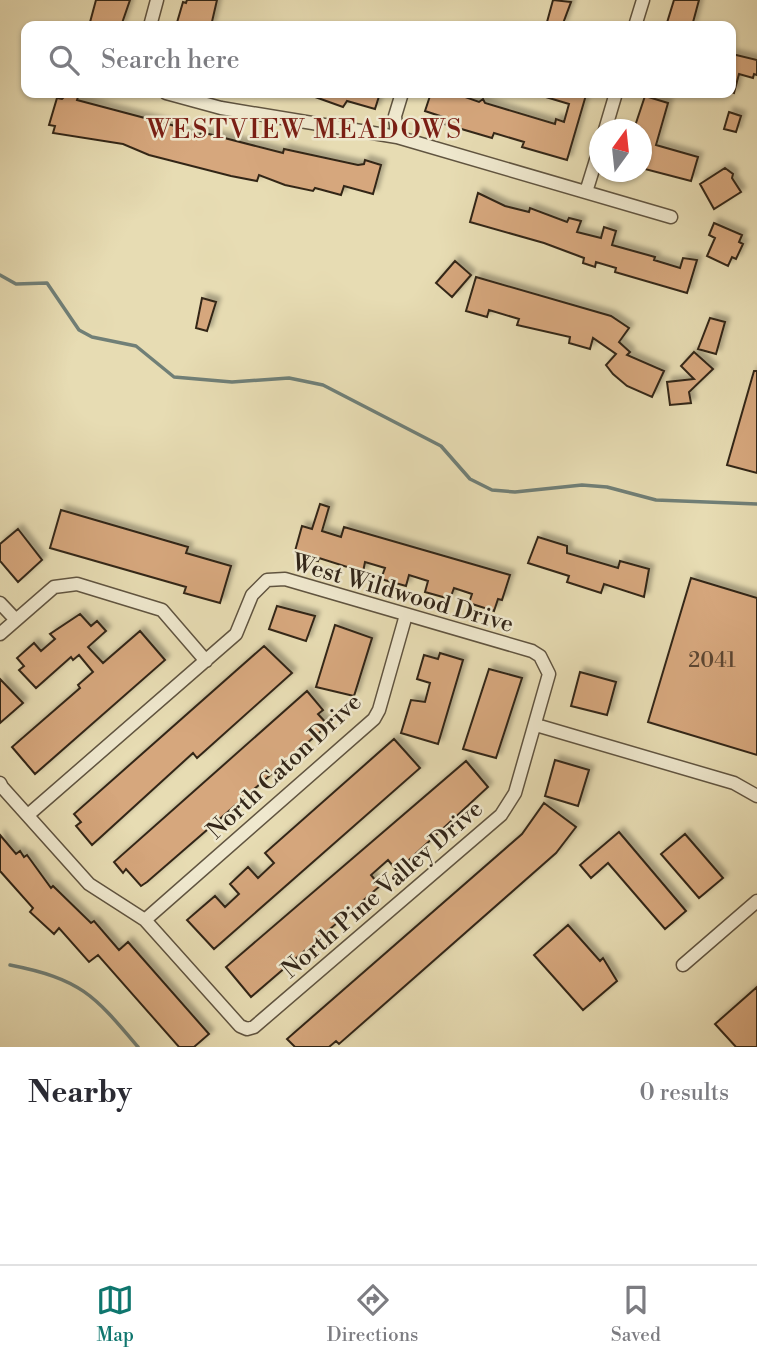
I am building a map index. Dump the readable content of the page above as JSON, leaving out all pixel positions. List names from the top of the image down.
{
  "streets": {
    "street": ["West Wildwood Drive", "North Caton Drive", "North Pine Valley Drive"]
  },
  "crossings": [
    ["West Wildwood Drive", "North Caton Drive"],
    ["West Wildwood Drive", "North Pine Valley Drive"],
    ["North Caton Drive", "North Pine Valley Drive"]
  ],
  "districts": ["WESTVIEW MEADOWS"],
  "house_numbers": ["2041"],
  "north": "top",
  "page": {
    "search": "Search here",
    "heading": ["Nearby", "0 results"],
    "nav": ["Map", "Directions", "Saved"]
  }
}
